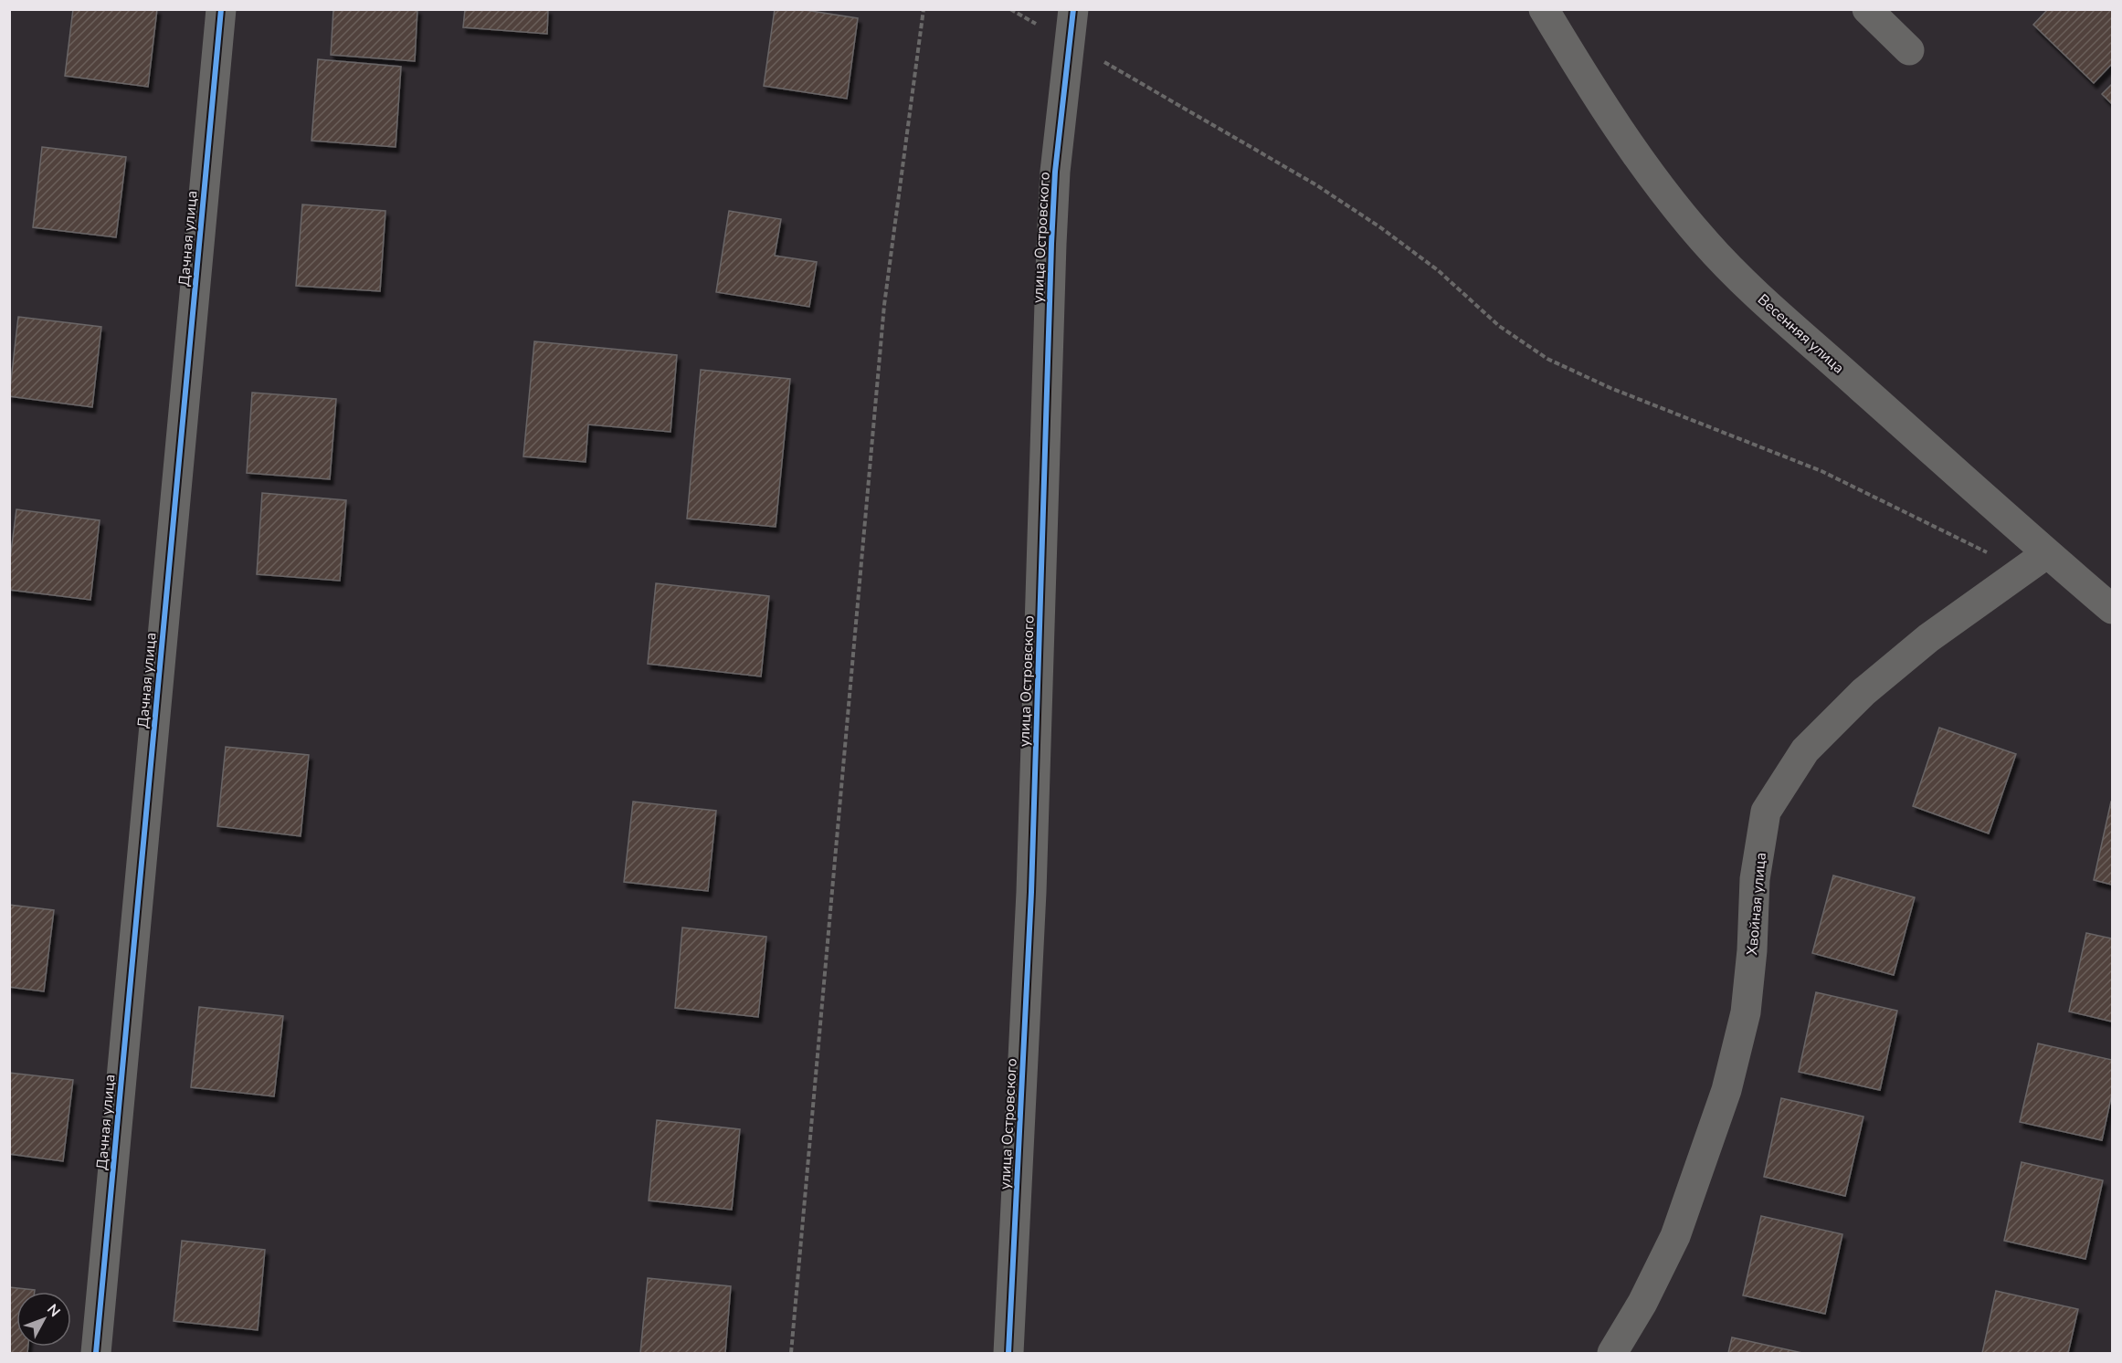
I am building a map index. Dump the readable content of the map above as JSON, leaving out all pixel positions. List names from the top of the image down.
{
  "streets": {
    "street": [
      "улица Островского",
      "Дачная улица",
      "Весенняя улица",
      "Хвойная улица"
    ]
  },
  "crossings": [
    ["Весенняя улица", "Хвойная улица"]
  ],
  "north": "top right"
}
